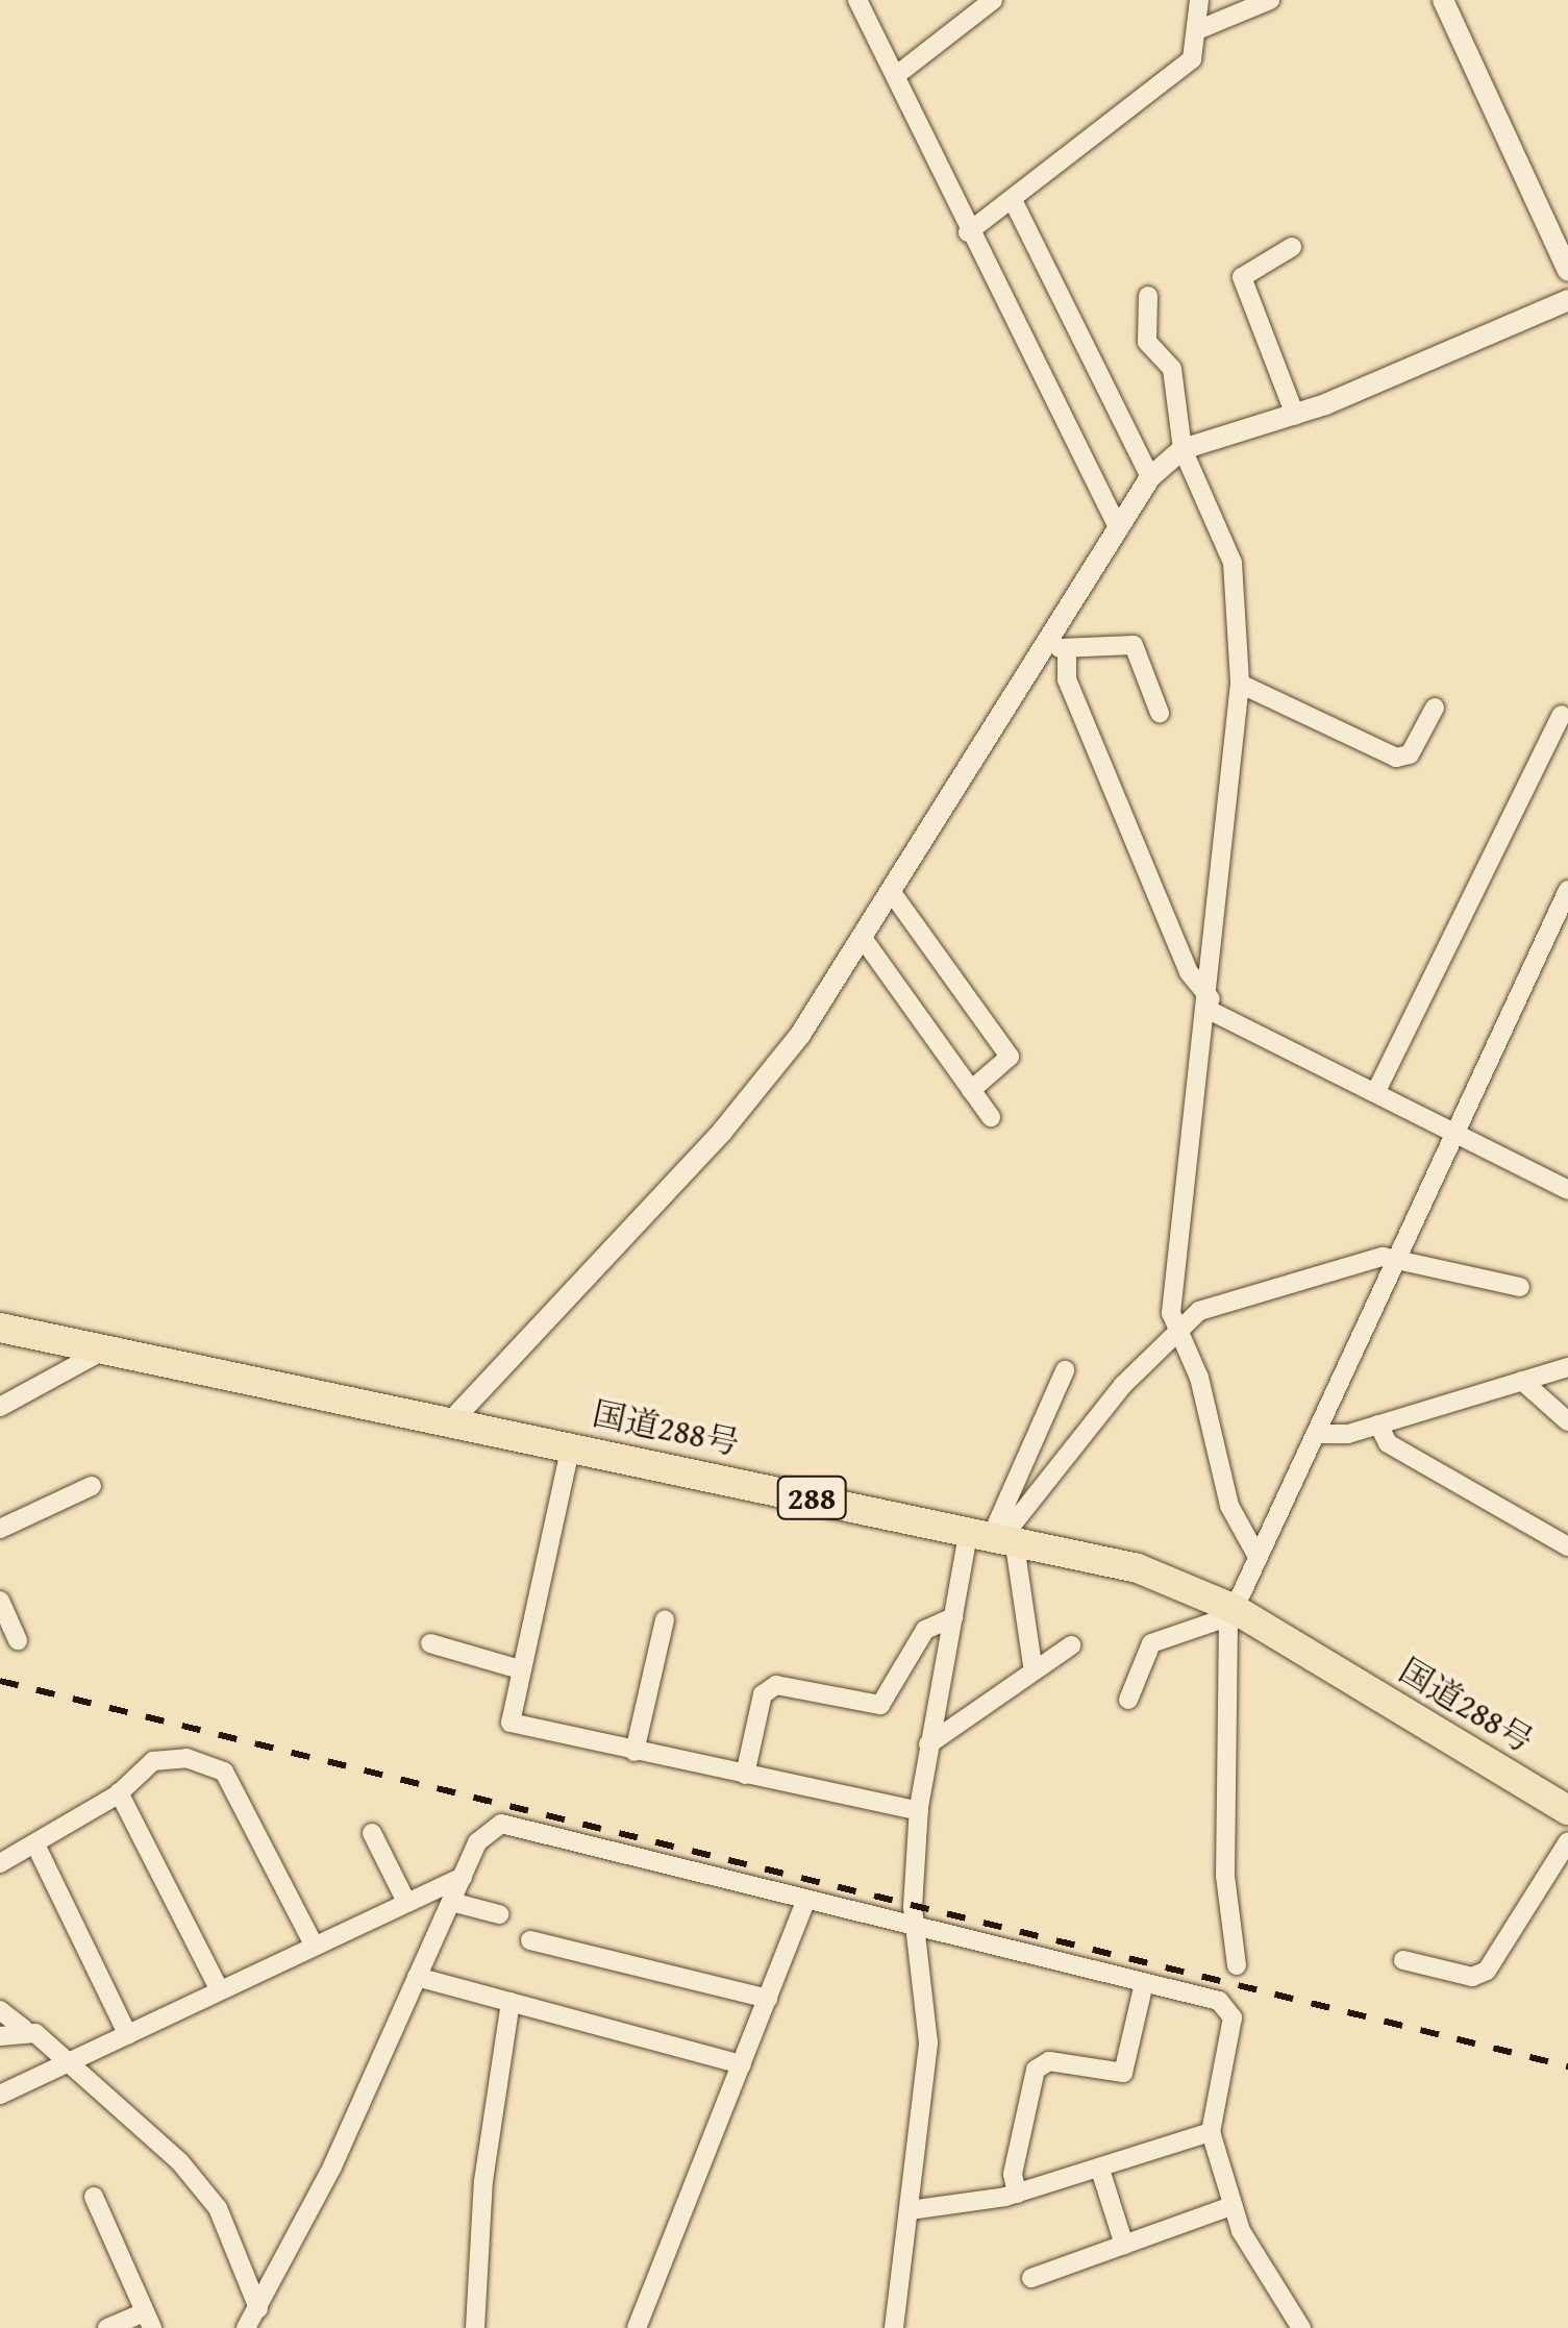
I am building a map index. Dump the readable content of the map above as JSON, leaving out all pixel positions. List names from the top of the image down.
{
  "streets": {
    "highway": ["国道288号", "288"]
  }
}
